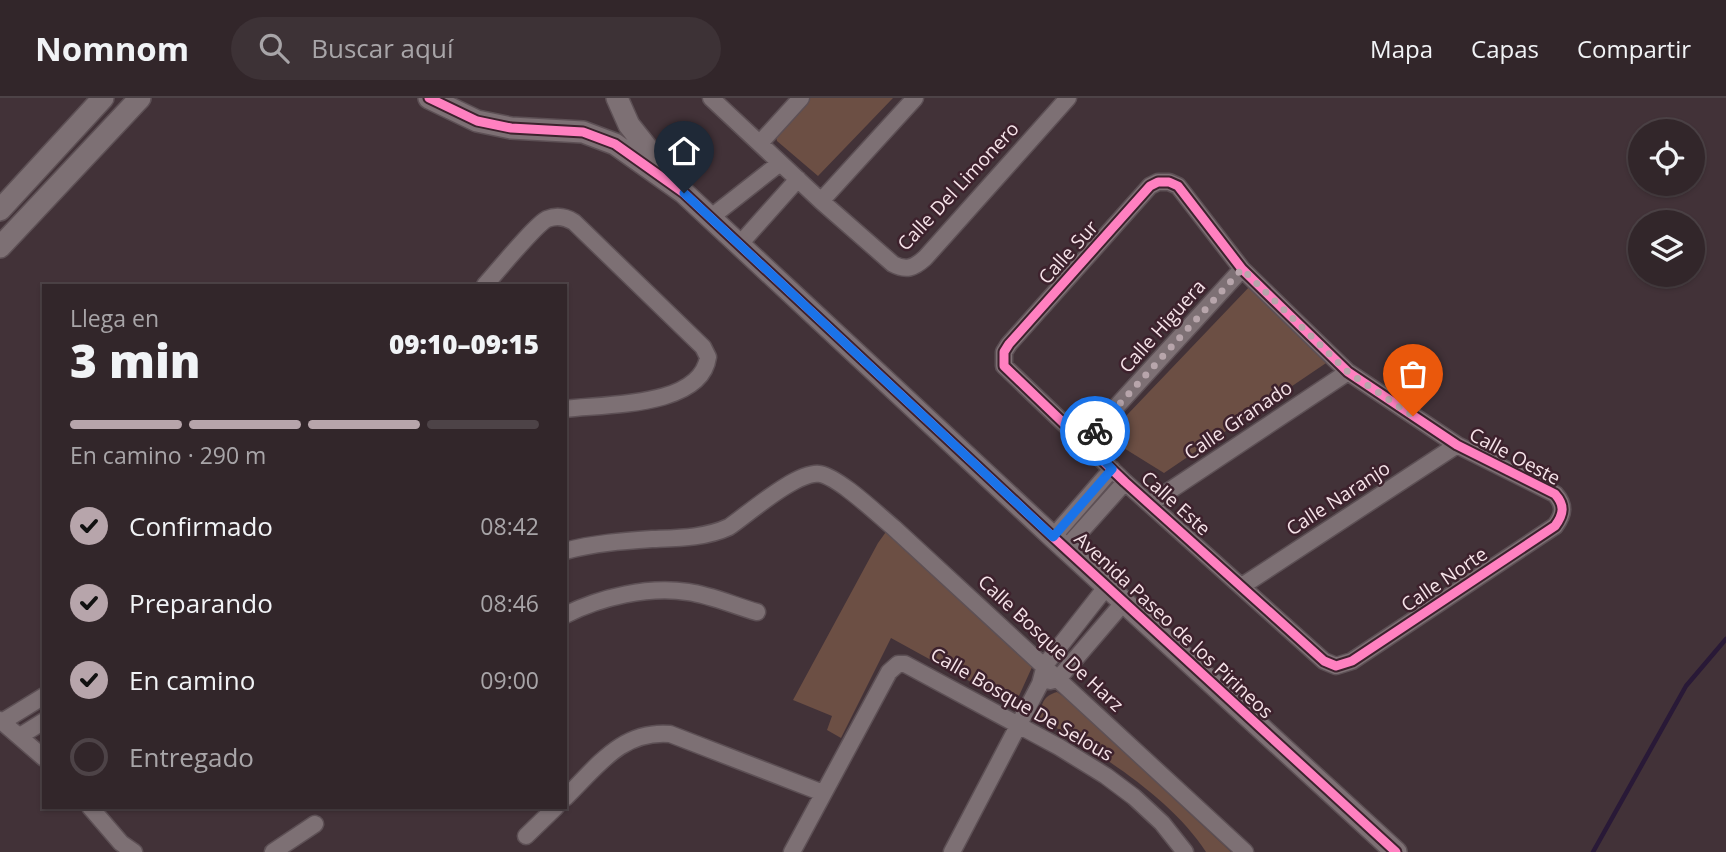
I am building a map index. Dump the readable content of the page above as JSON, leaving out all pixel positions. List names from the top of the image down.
{
  "streets": {
    "street": [
      "Calle Del Limonero",
      "Calle Sur",
      "Calle Higuera",
      "Calle Granado",
      "Calle Oeste",
      "Calle Naranjo",
      "Calle Este",
      "Calle Norte",
      "Avenida Paseo de los Pirineos",
      "Calle Bosque De Harz",
      "Calle Bosque De Selous"
    ]
  },
  "crossings": [
    ["Calle Sur", "Calle Oeste"],
    ["Calle Sur", "Calle Este"],
    ["Calle Higuera", "Calle Oeste"],
    ["Calle Higuera", "Calle Este"],
    ["Calle Granado", "Calle Oeste"],
    ["Calle Granado", "Calle Este"],
    ["Calle Oeste", "Calle Naranjo"],
    ["Calle Oeste", "Calle Norte"],
    ["Calle Naranjo", "Calle Este"],
    ["Calle Este", "Calle Norte"]
  ],
  "page": {
    "header": "Nomnom",
    "search": "Buscar aquí",
    "nav": ["Mapa", "Capas", "Compartir"],
    "heading": ["3 min", "Llega en", "09:10–09:15"],
    "bar": "En camino · 290 m",
    "list": [
      ["Confirmado", "08:42"],
      ["Preparando", "08:46"],
      ["En camino", "09:00"],
      "Entregado"
    ]
  }
}
